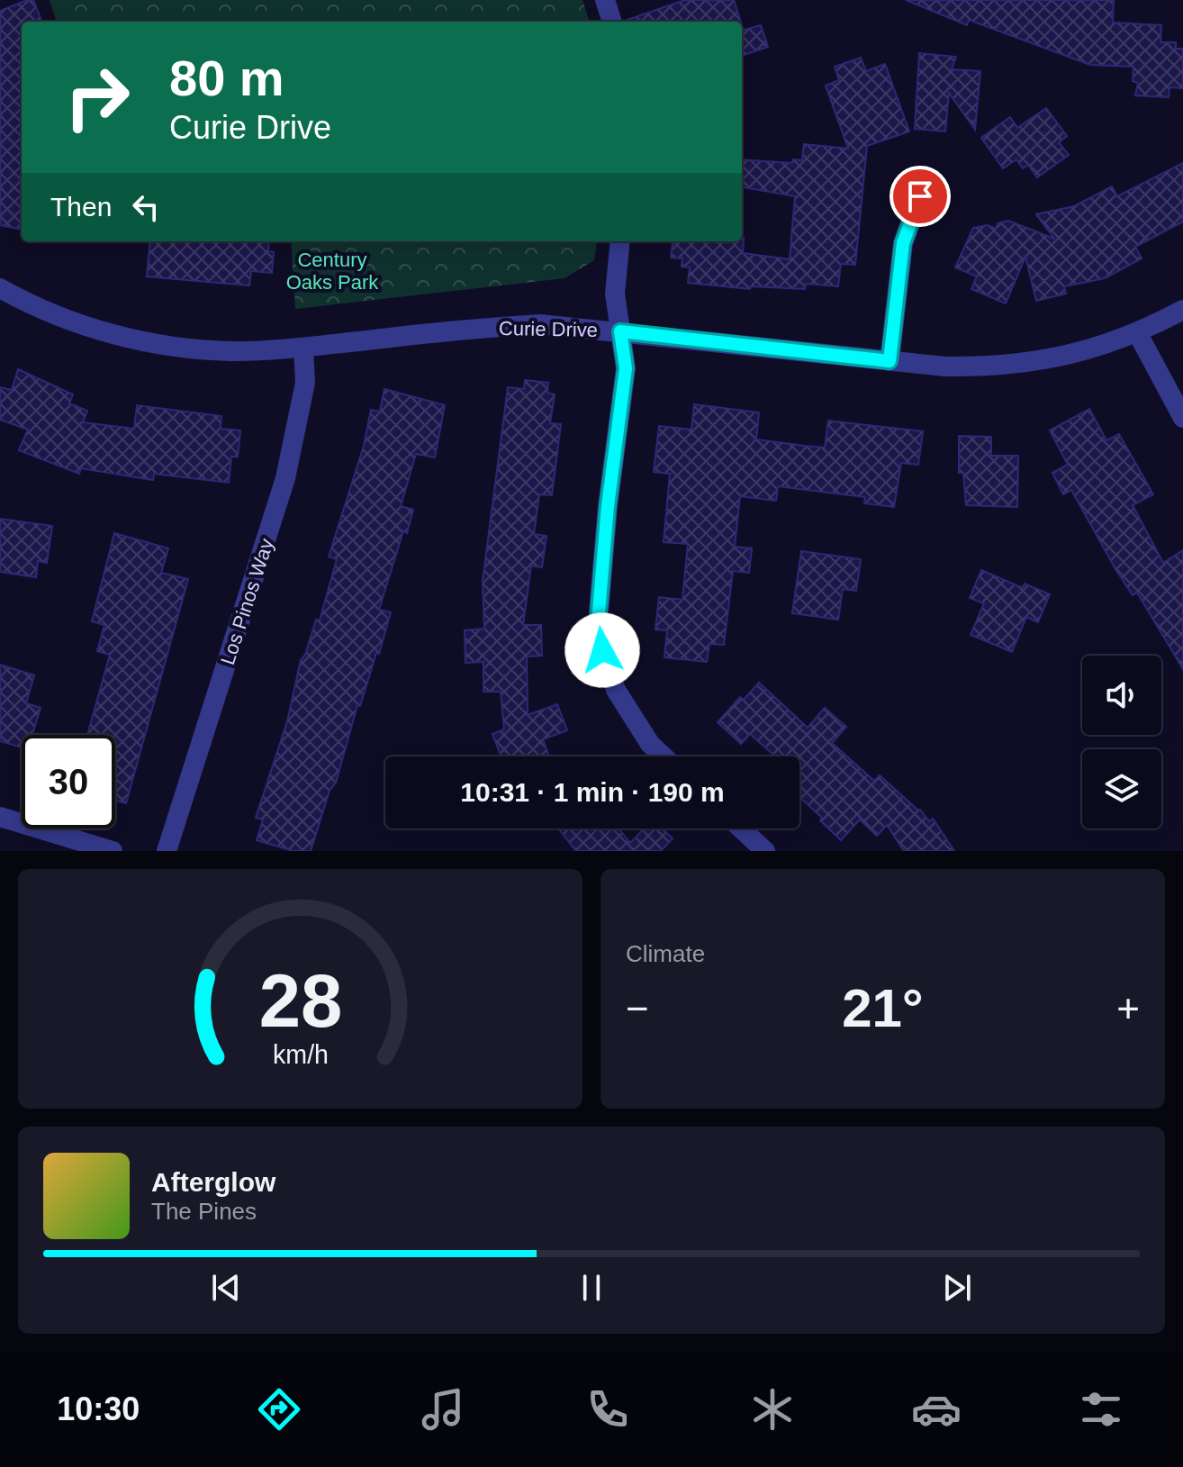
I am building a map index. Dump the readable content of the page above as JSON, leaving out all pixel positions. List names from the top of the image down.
{
  "streets": {
    "street": ["Curie Drive", "Los Pinos Way"]
  },
  "crossings": [
    ["Curie Drive", "Los Pinos Way"]
  ],
  "parks": ["Century Oaks Park"],
  "page": {
    "turn": ["80 m", "Curie Drive"],
    "then": "Then",
    "limit": "30",
    "trip": "10:31 · 1 min · 190 m",
    "tile": "Climate",
    "heat": ["−", "21°", "+"],
    "song": ["Afterglow", "The Pines"],
    "tabs": "10:30",
    "gauge": ["28", "km/h"]
  }
}
